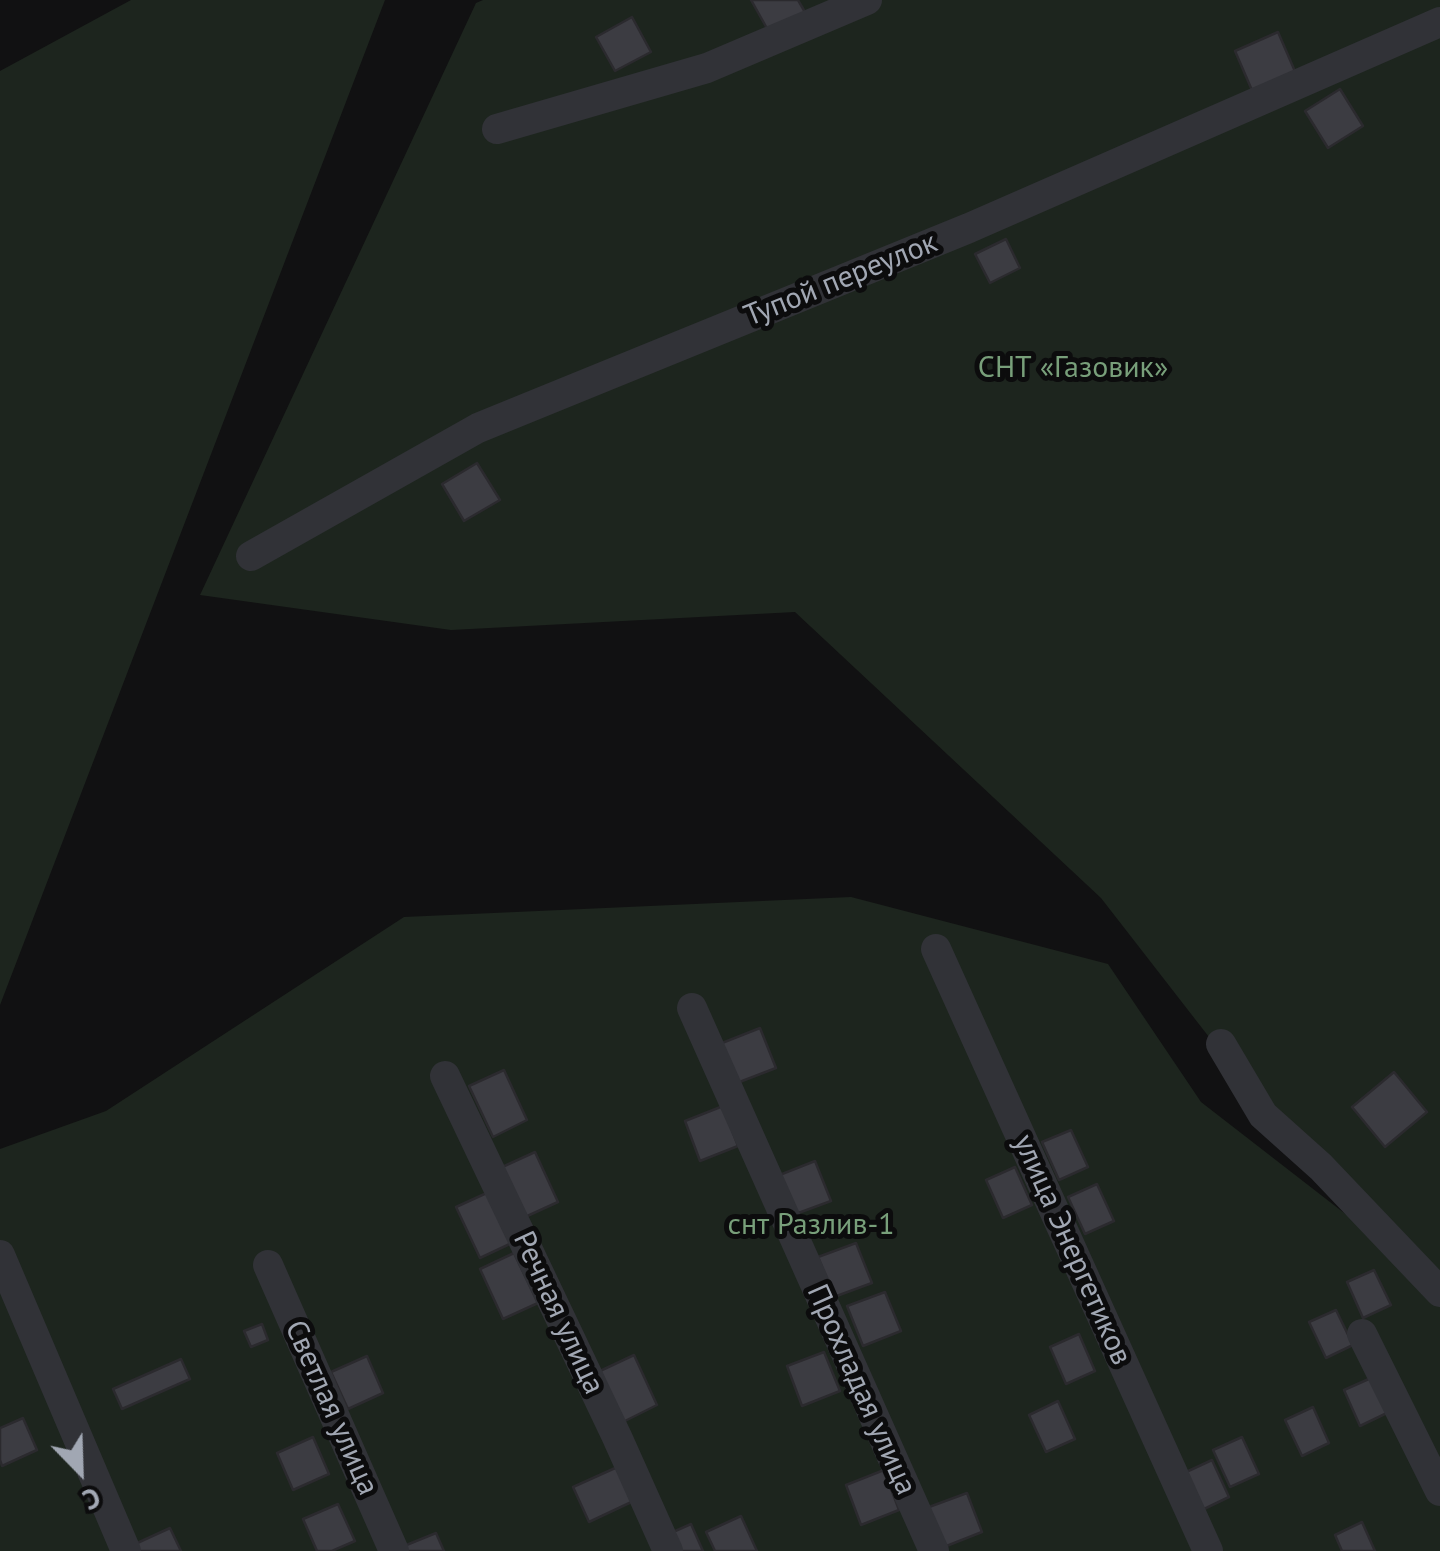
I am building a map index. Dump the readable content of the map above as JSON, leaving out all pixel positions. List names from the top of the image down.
{
  "streets": {
    "lane": [
      "Тупой переулок",
      "улица Энергетиков",
      "Речная улица",
      "Прохладая улица",
      "Светлая улица"
    ]
  },
  "parks": ["СНТ «Газовик»", "снт Разлив-1"],
  "north": "bottom right"
}
